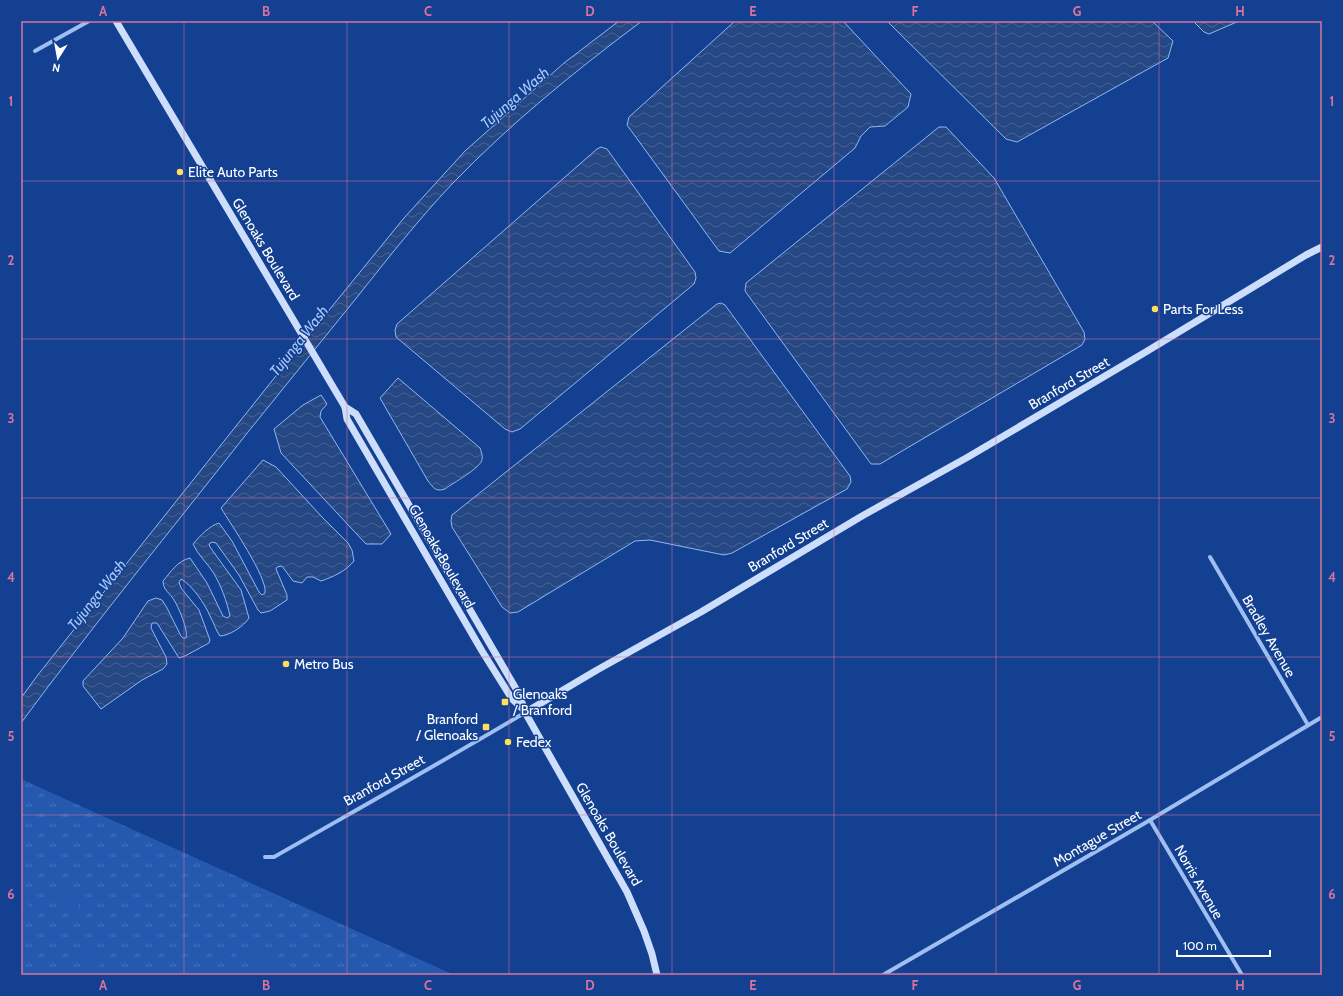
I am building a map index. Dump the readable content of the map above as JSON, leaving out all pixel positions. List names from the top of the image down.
{
  "streets": {
    "main road": ["Glenoaks Boulevard", "Branford Street"],
    "street": ["Bradley Avenue", "Montague Street", "Norris Avenue"]
  },
  "crossings": [
    ["Glenoaks Boulevard", "Branford Street"],
    ["Bradley Avenue", "Montague Street"],
    ["Montague Street", "Norris Avenue"]
  ],
  "water": ["Tujunga Wash"],
  "places": {
    "other": [
      "Elite Auto Parts",
      "Parts For Less",
      "Metro Bus",
      "Fedex"
    ],
    "transit": ["Glenoaks / Branford", "Branford / Glenoaks"]
  },
  "scale_bar": "100 m",
  "north": "bottom",
  "grid": {
    "columns": [
      "A",
      "B",
      "C",
      "D",
      "E",
      "F",
      "G",
      "H"
    ],
    "rows": [
      "1",
      "2",
      "3",
      "4",
      "5",
      "6"
    ]
  }
}
